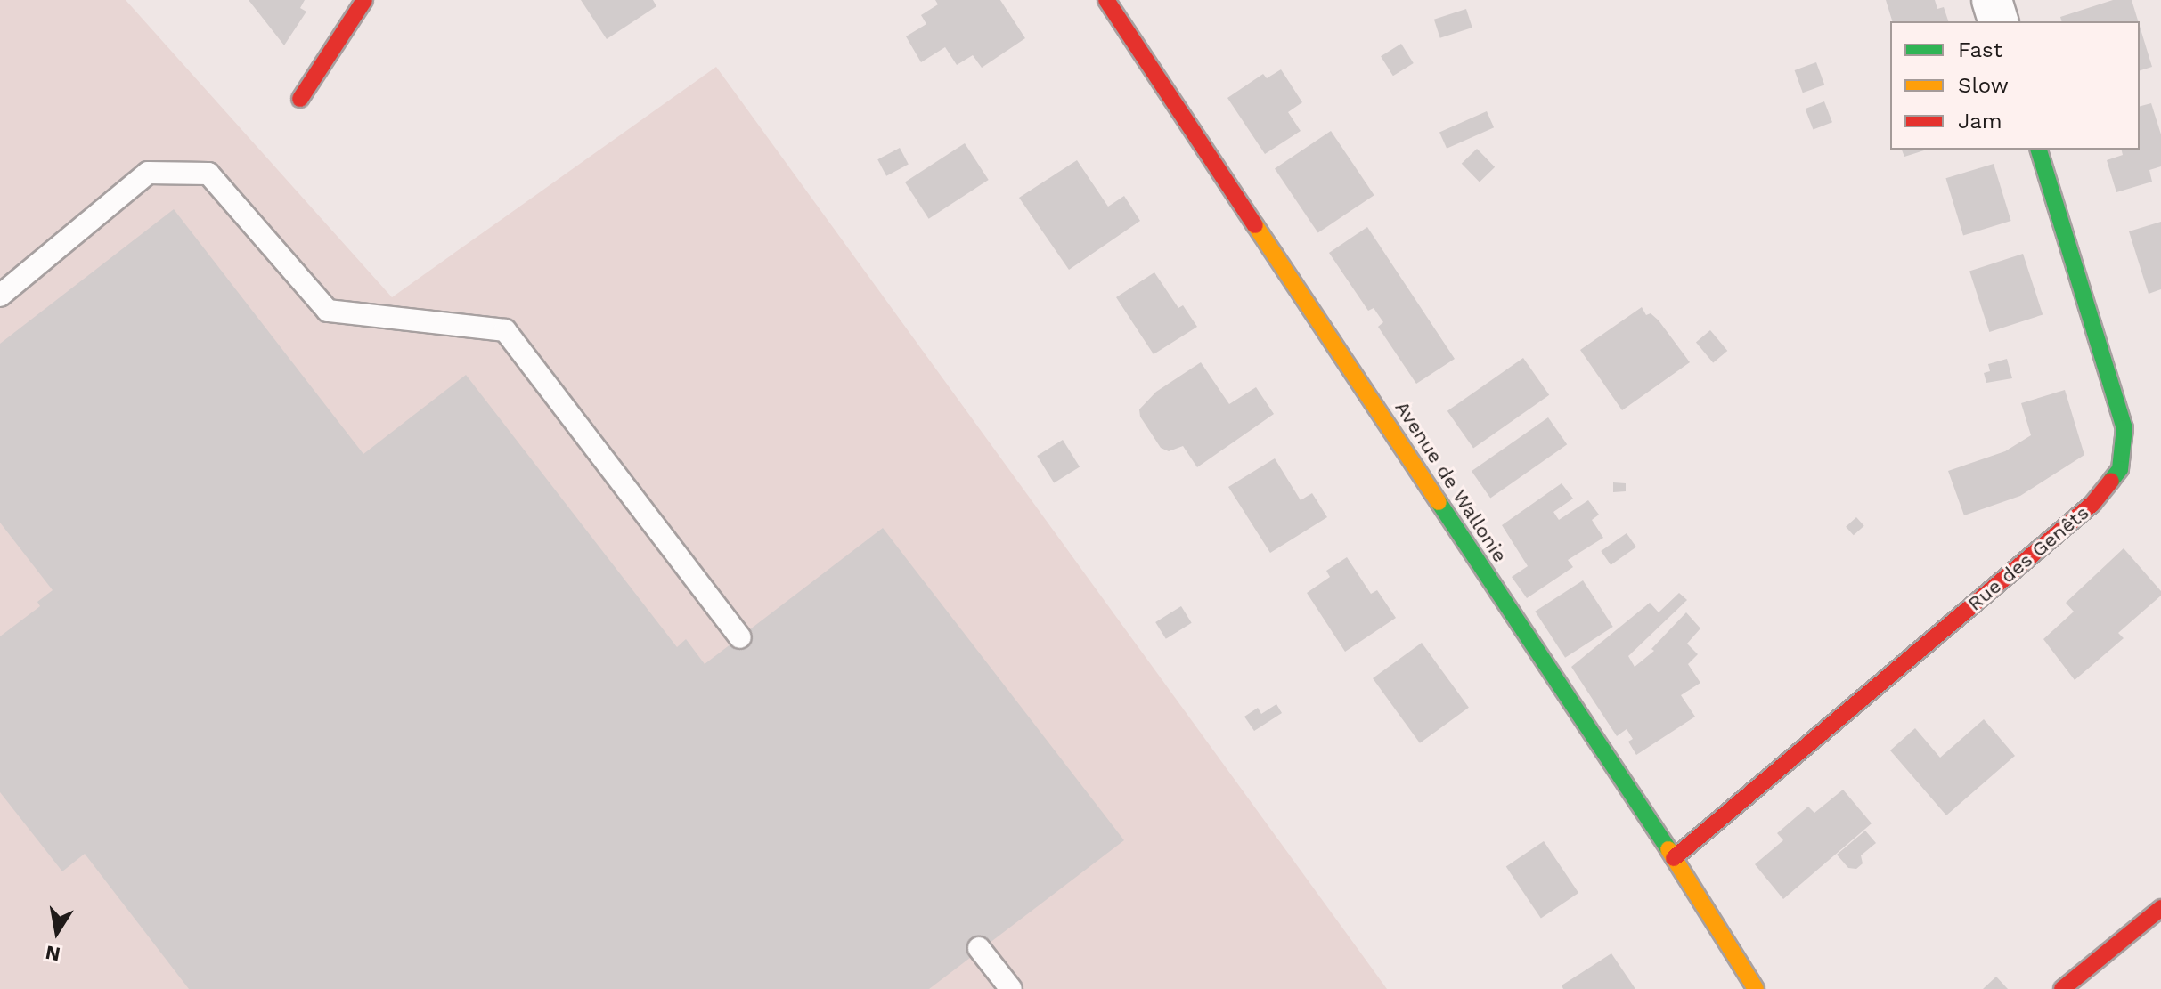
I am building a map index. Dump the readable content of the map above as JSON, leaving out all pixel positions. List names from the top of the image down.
{
  "streets": {
    "street": ["Avenue de Wallonie", "Rue des Genêts"]
  },
  "crossings": [
    ["Avenue de Wallonie", "Rue des Genêts"]
  ],
  "legend": ["Fast", "Slow", "Jam"],
  "north": "bottom"
}
